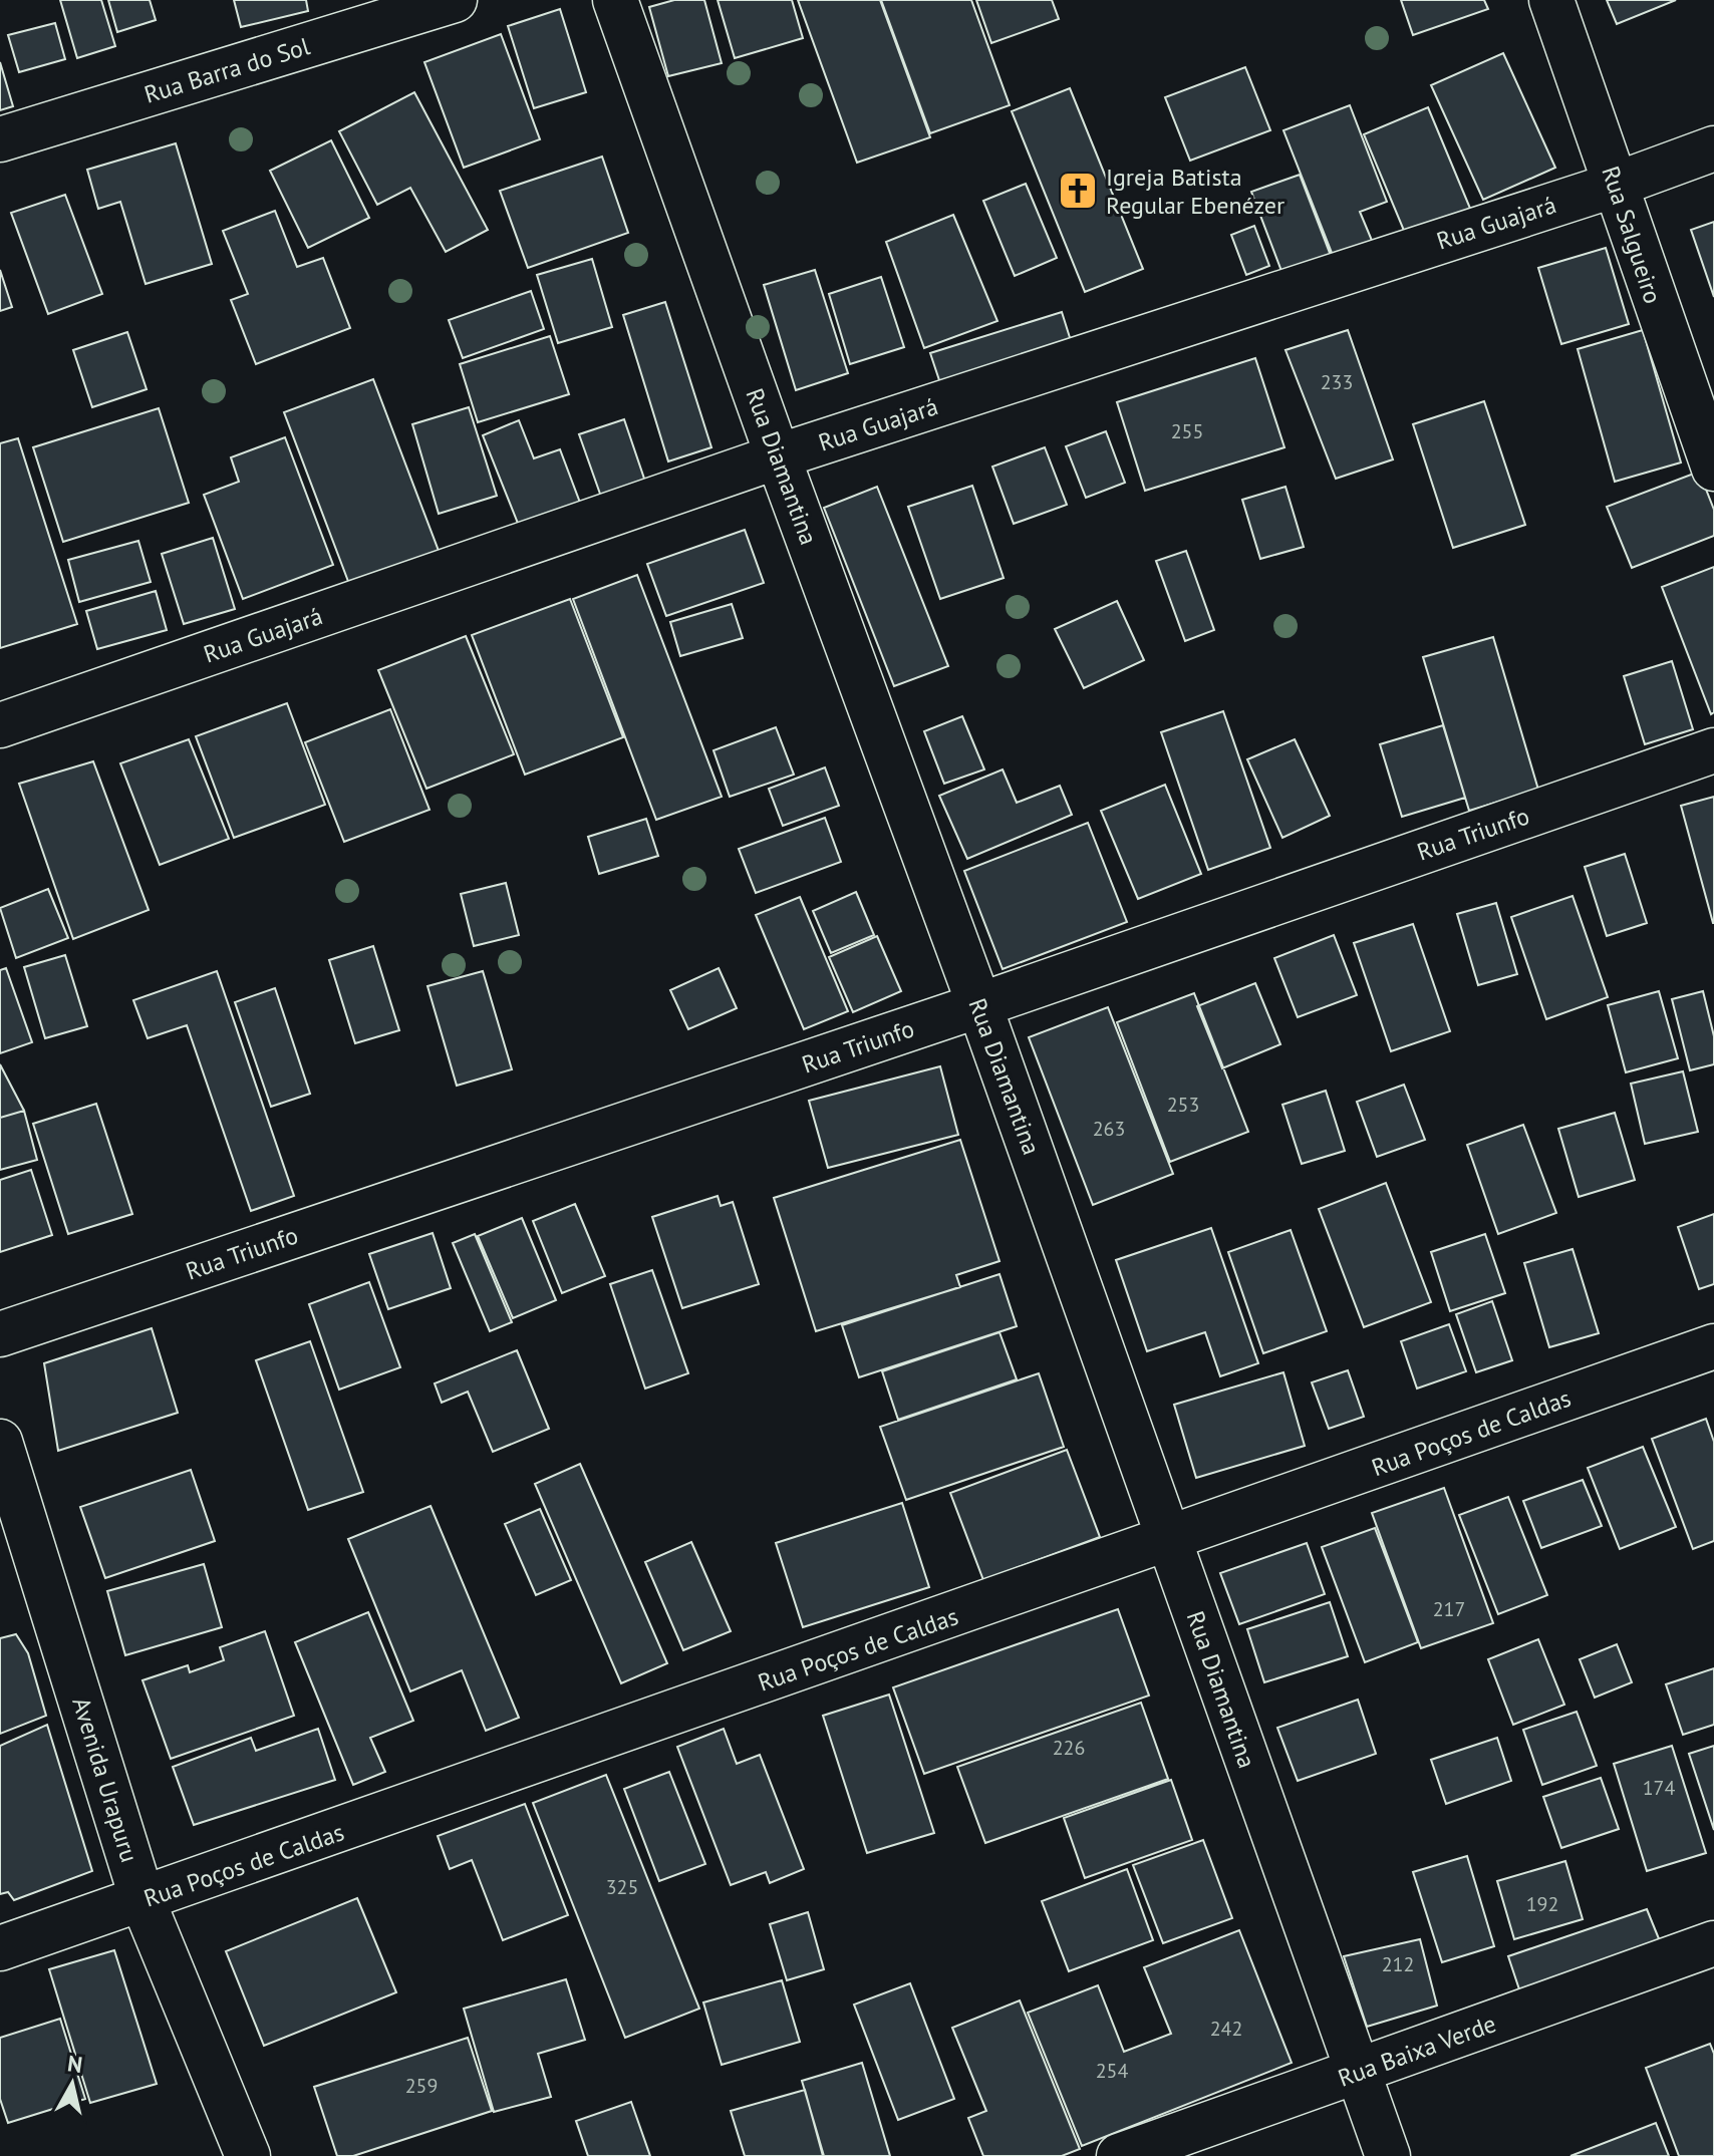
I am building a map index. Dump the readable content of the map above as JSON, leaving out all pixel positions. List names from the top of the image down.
{
  "streets": {
    "street": [
      "Rua Barra do Sol",
      "Rua Guajará",
      "Rua Salgueiro",
      "Rua Diamantina",
      "Rua Triunfo",
      "Rua Poços de Caldas",
      "Avenida Urapuru",
      "Rua Baixa Verde"
    ]
  },
  "crossings": [
    ["Rua Guajará", "Rua Salgueiro"],
    ["Rua Guajará", "Rua Diamantina"],
    ["Rua Diamantina", "Rua Triunfo"],
    ["Rua Diamantina", "Rua Poços de Caldas"],
    ["Rua Diamantina", "Rua Baixa Verde"],
    ["Rua Poços de Caldas", "Avenida Urapuru"]
  ],
  "places": {
    "church": ["Igreja Batista Regular Ebenézer"]
  },
  "house_numbers": [
    "233",
    "255",
    "253",
    "263",
    "217",
    "226",
    "174",
    "325",
    "192",
    "212",
    "242",
    "254",
    "259"
  ],
  "north": "top"
}
